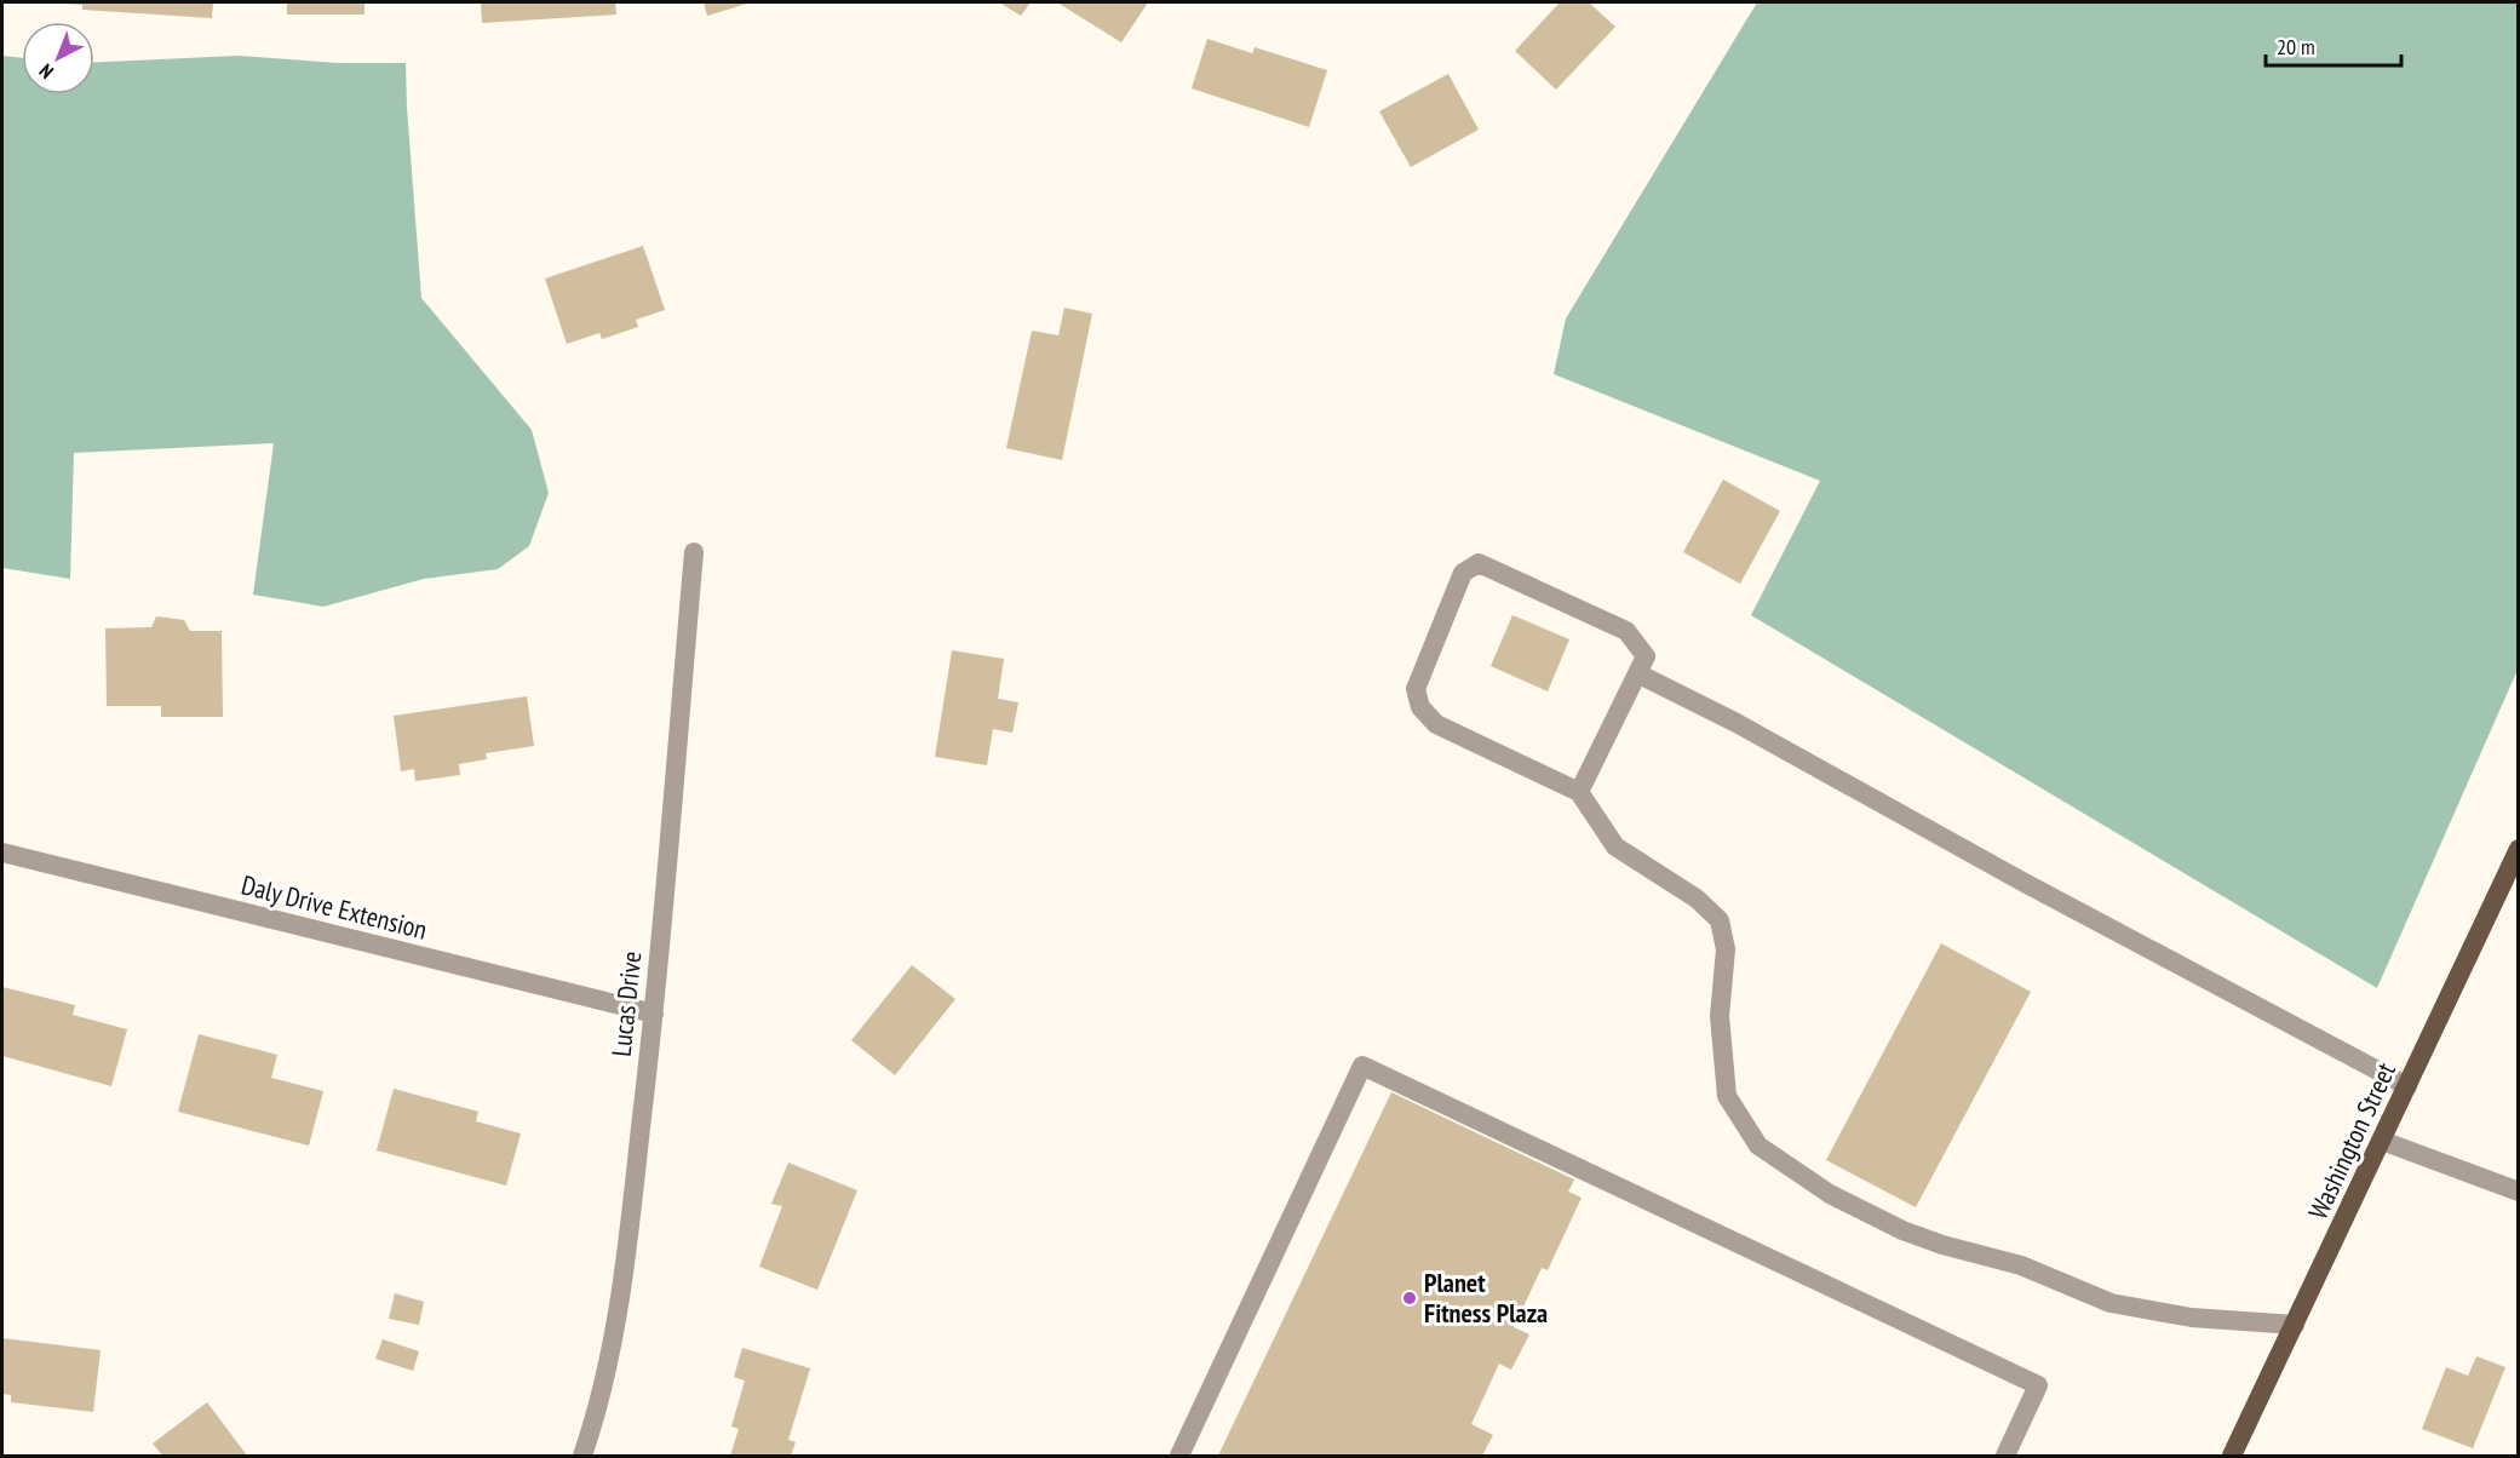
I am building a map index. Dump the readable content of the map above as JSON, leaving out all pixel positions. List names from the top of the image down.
{
  "streets": {
    "main road": ["Washington Street"],
    "street": ["Daly Drive Extension", "Lucas Drive"]
  },
  "crossings": [
    ["Daly Drive Extension", "Lucas Drive"]
  ],
  "places": ["Planet Fitness Plaza"],
  "scale_bar": "20 m",
  "north": "bottom left"
}
